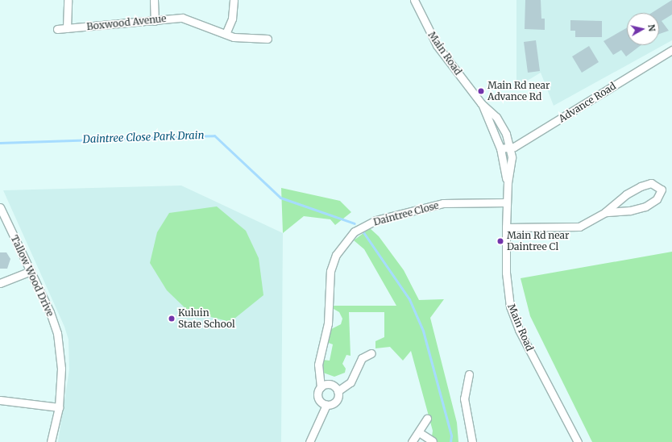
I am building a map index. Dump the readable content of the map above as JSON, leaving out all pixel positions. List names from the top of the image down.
{
  "streets": {
    "street": [
      "Boxwood Avenue",
      "Main Road",
      "Advance Road",
      "Daintree Close",
      "Tallow Wood Drive"
    ]
  },
  "crossings": [
    ["Main Road", "Advance Road"],
    ["Main Road", "Daintree Close"]
  ],
  "water": ["Daintree Close Park Drain"],
  "places": ["Main Rd near Advance Rd", "Main Rd near Daintree Cl", "Kuluin State School"],
  "north": "right"
}
